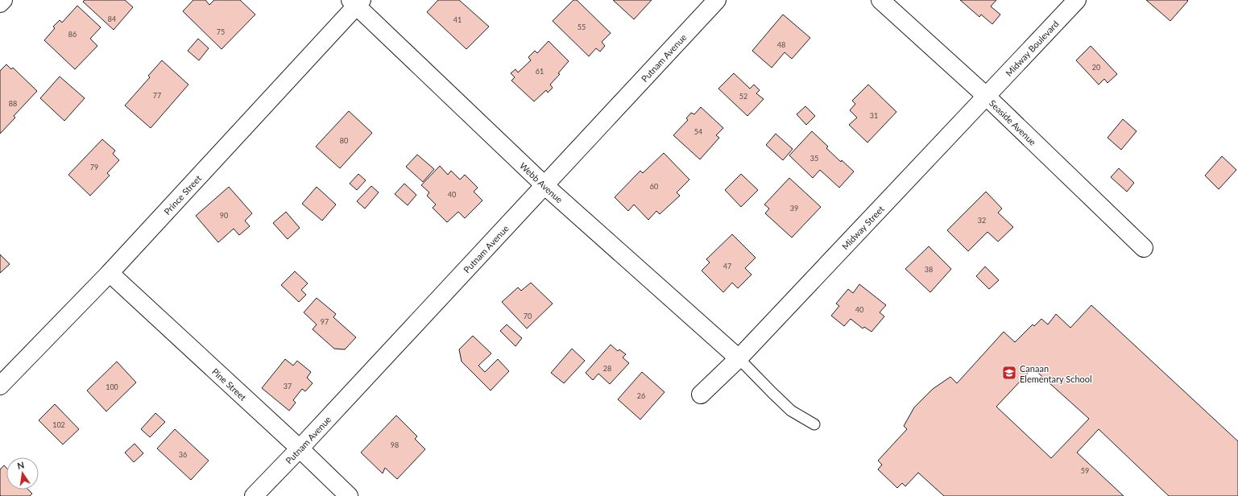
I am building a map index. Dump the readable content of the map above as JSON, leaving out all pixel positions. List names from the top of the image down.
{
  "streets": {
    "street": [
      "Midway Boulevard",
      "Putnam Avenue",
      "Seaside Avenue",
      "Webb Avenue",
      "Prince Street",
      "Midway Street",
      "Pine Street"
    ]
  },
  "crossings": [
    ["Midway Boulevard", "Seaside Avenue"],
    ["Midway Boulevard", "Midway Street"],
    ["Putnam Avenue", "Webb Avenue"],
    ["Putnam Avenue", "Pine Street"],
    ["Seaside Avenue", "Midway Street"],
    ["Webb Avenue", "Prince Street"],
    ["Webb Avenue", "Midway Street"],
    ["Prince Street", "Pine Street"]
  ],
  "places": {
    "school or university": ["Canaan Elementary School"]
  },
  "house_numbers": [
    "84",
    "41",
    "55",
    "75",
    "86",
    "48",
    "20",
    "61",
    "77",
    "52",
    "88",
    "31",
    "54",
    "80",
    "35",
    "79",
    "60",
    "40",
    "39",
    "90",
    "32",
    "47",
    "38",
    "40",
    "70",
    "97",
    "28",
    "37",
    "100",
    "26",
    "102",
    "98",
    "36",
    "59"
  ],
  "north": "top"
}
